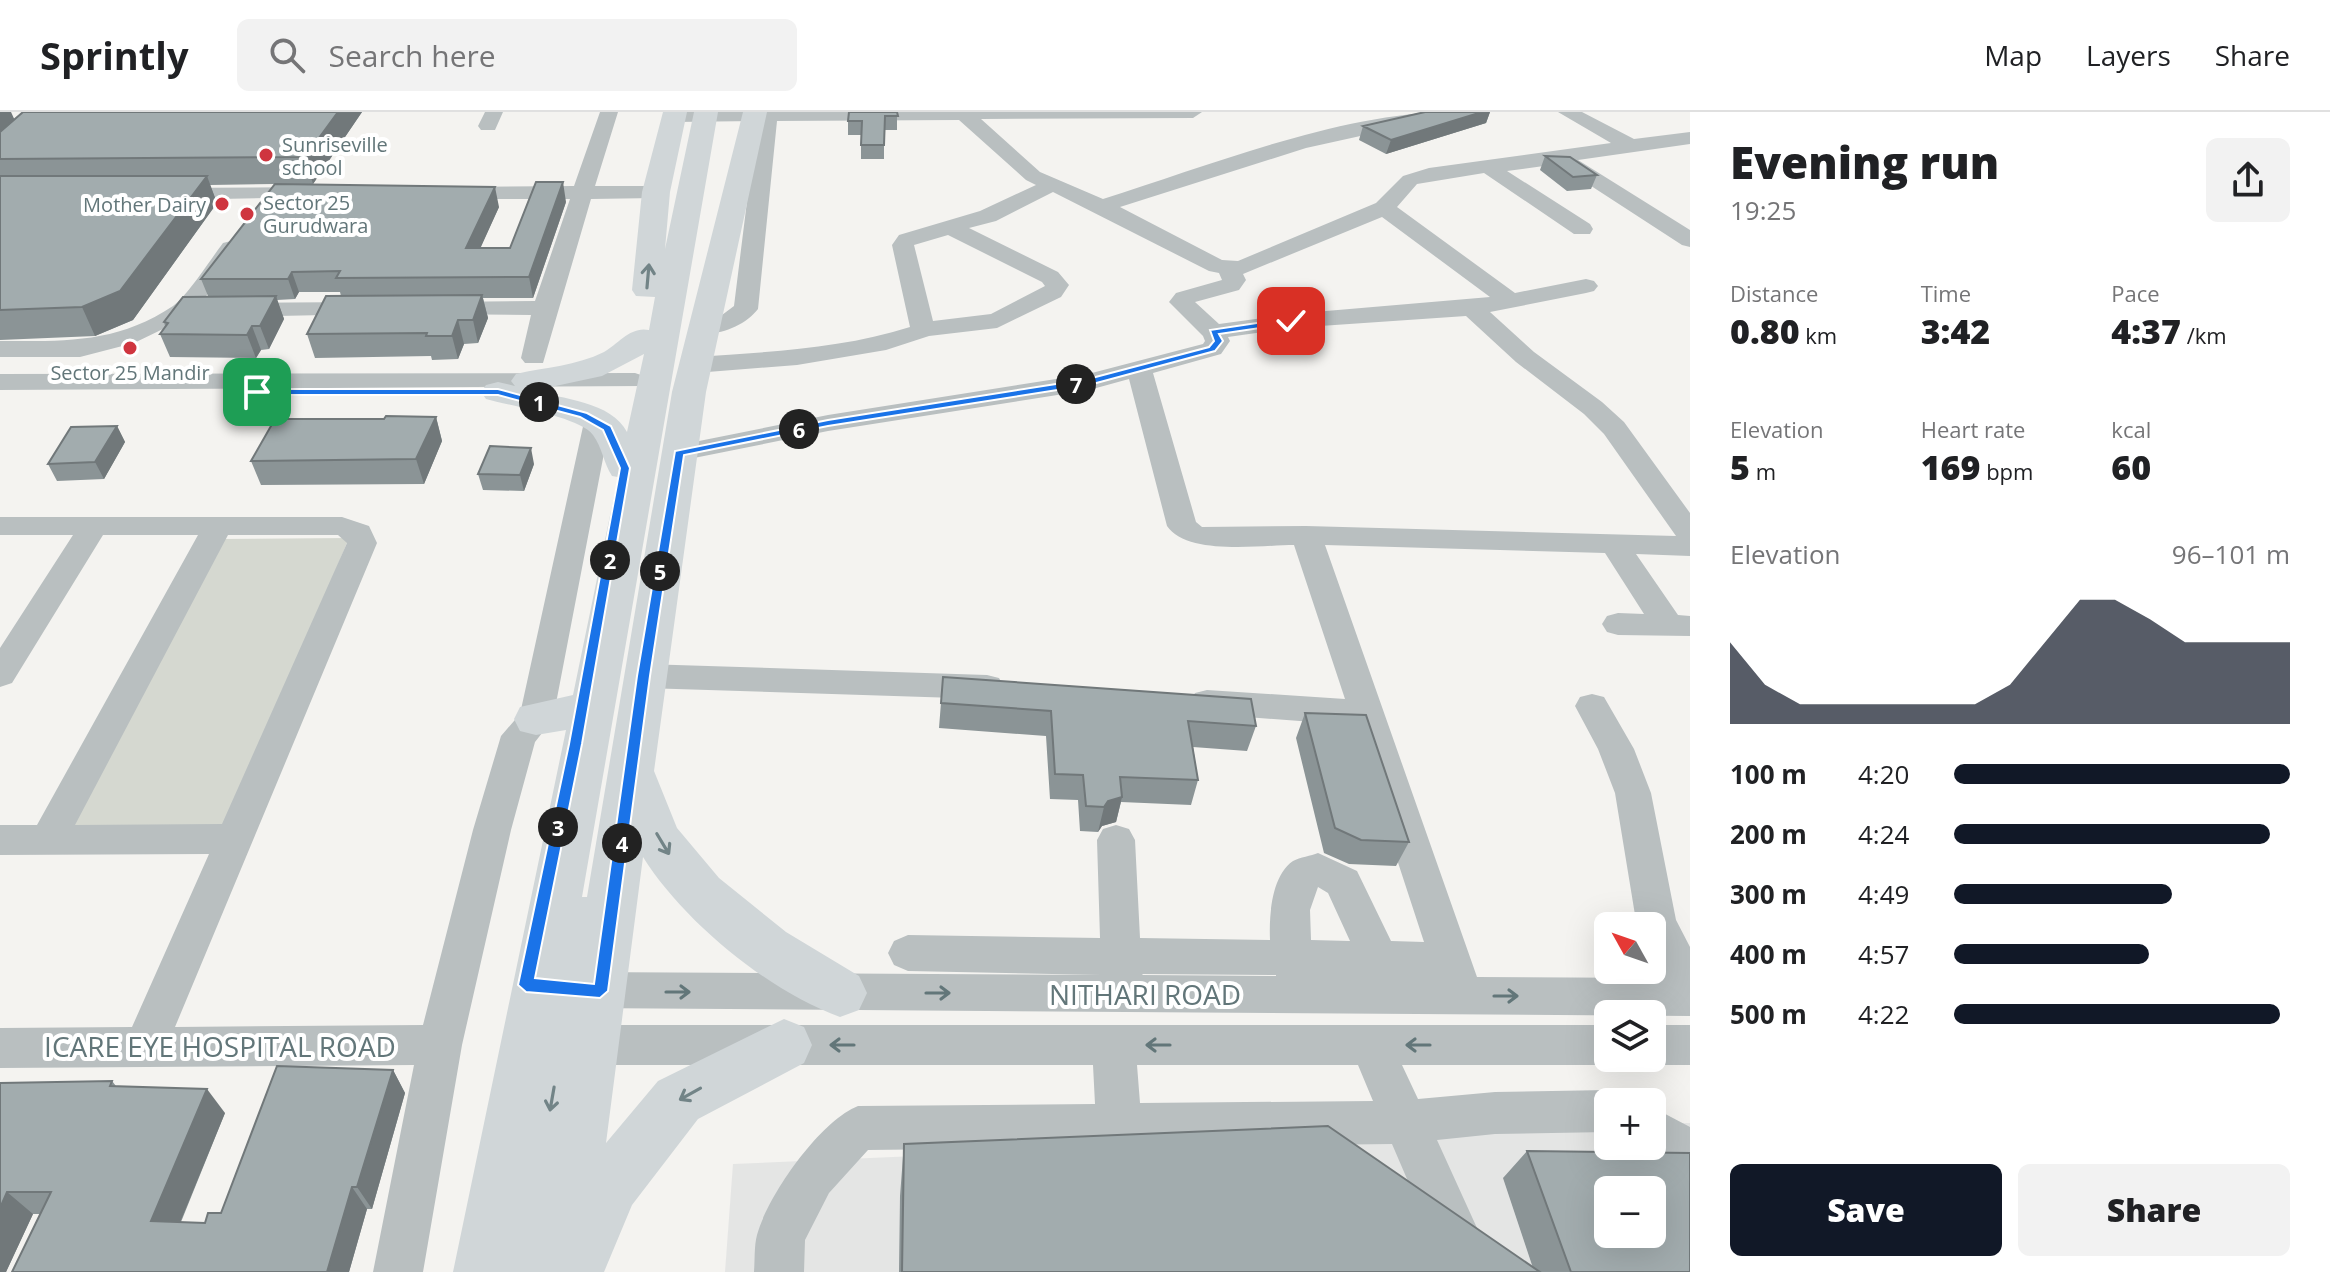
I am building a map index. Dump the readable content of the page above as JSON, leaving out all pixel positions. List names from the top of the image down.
{
  "streets": {
    "street": ["NITHARI ROAD", "ICARE EYE HOSPITAL ROAD"]
  },
  "places": [
    "Sunriseville school",
    "Mother Dairy",
    "Sector 25 Gurudwara",
    "Sector 25 Mandir"
  ],
  "north": "top left",
  "page": {
    "header": "Sprintly",
    "search": "Search here",
    "nav": ["Map", "Layers", "Share"],
    "heading": ["Evening run", "19:25"],
    "stats": [
      ["Distance", "0.80 km"],
      ["Time", "3:42"],
      ["Pace", "4:37 /km"],
      ["Elevation", "5 m"],
      ["Heart rate", "169 bpm"],
      ["kcal", "60"]
    ],
    "pins": [
      "7",
      "1",
      "6",
      "2",
      "5",
      "3",
      "4"
    ],
    "chart": ["Elevation", "96–101 m"],
    "list": [
      {
        "name": "100 m",
        "note": "4:20"
      },
      {
        "name": "200 m",
        "note": "4:24"
      },
      {
        "name": "300 m",
        "note": "4:49"
      },
      {
        "name": "400 m",
        "note": "4:57"
      },
      {
        "name": "500 m",
        "note": "4:22"
      }
    ],
    "map_buttons": ["+", "−"],
    "buttons": ["Save", "Share"]
  }
}
